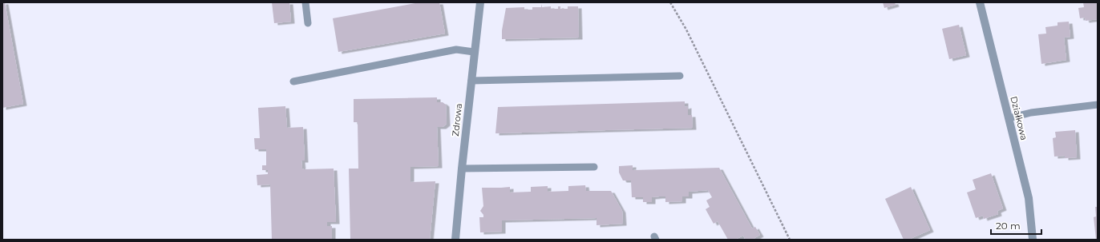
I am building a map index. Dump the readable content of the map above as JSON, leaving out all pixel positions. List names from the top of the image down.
{
  "streets": {
    "street": ["Działkowa", "Zdrowa"]
  },
  "scale_bar": "20 m"
}
